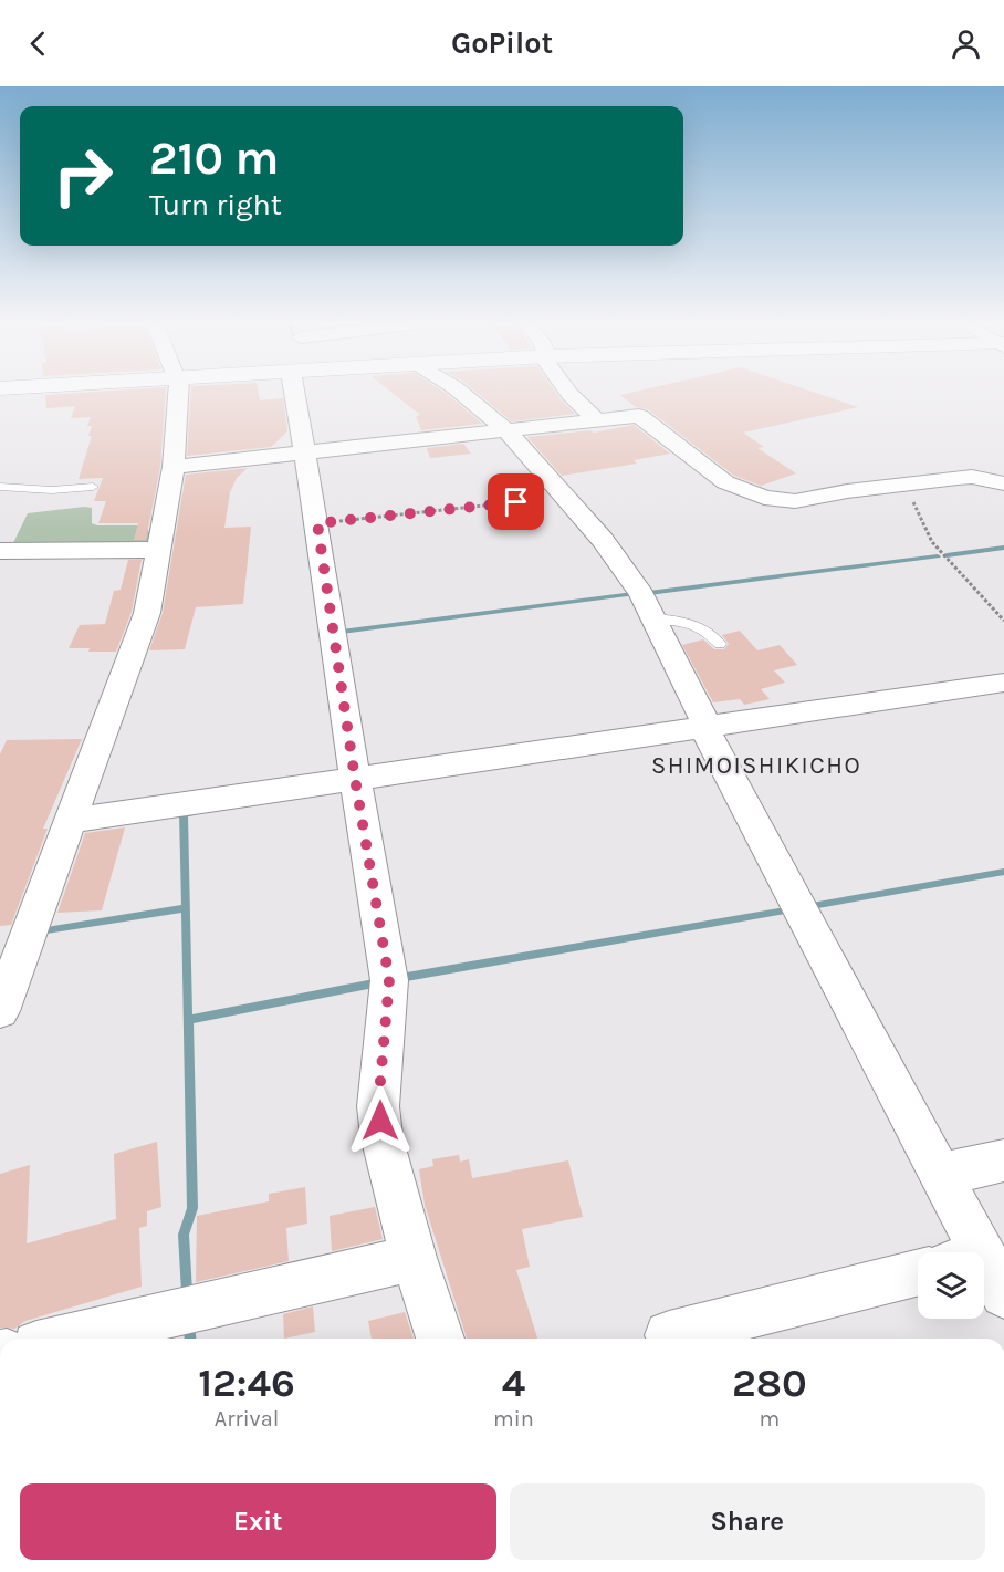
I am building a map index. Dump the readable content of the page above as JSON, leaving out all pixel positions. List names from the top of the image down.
{
  "districts": ["SHIMOISHIKICHO"],
  "page": {
    "header": "GoPilot",
    "turn": ["210 m", "Turn right"],
    "eta": [
      "12:46",
      "Arrival",
      "4",
      "min",
      "280",
      "m"
    ],
    "buttons": ["Exit", "Share"]
  }
}
